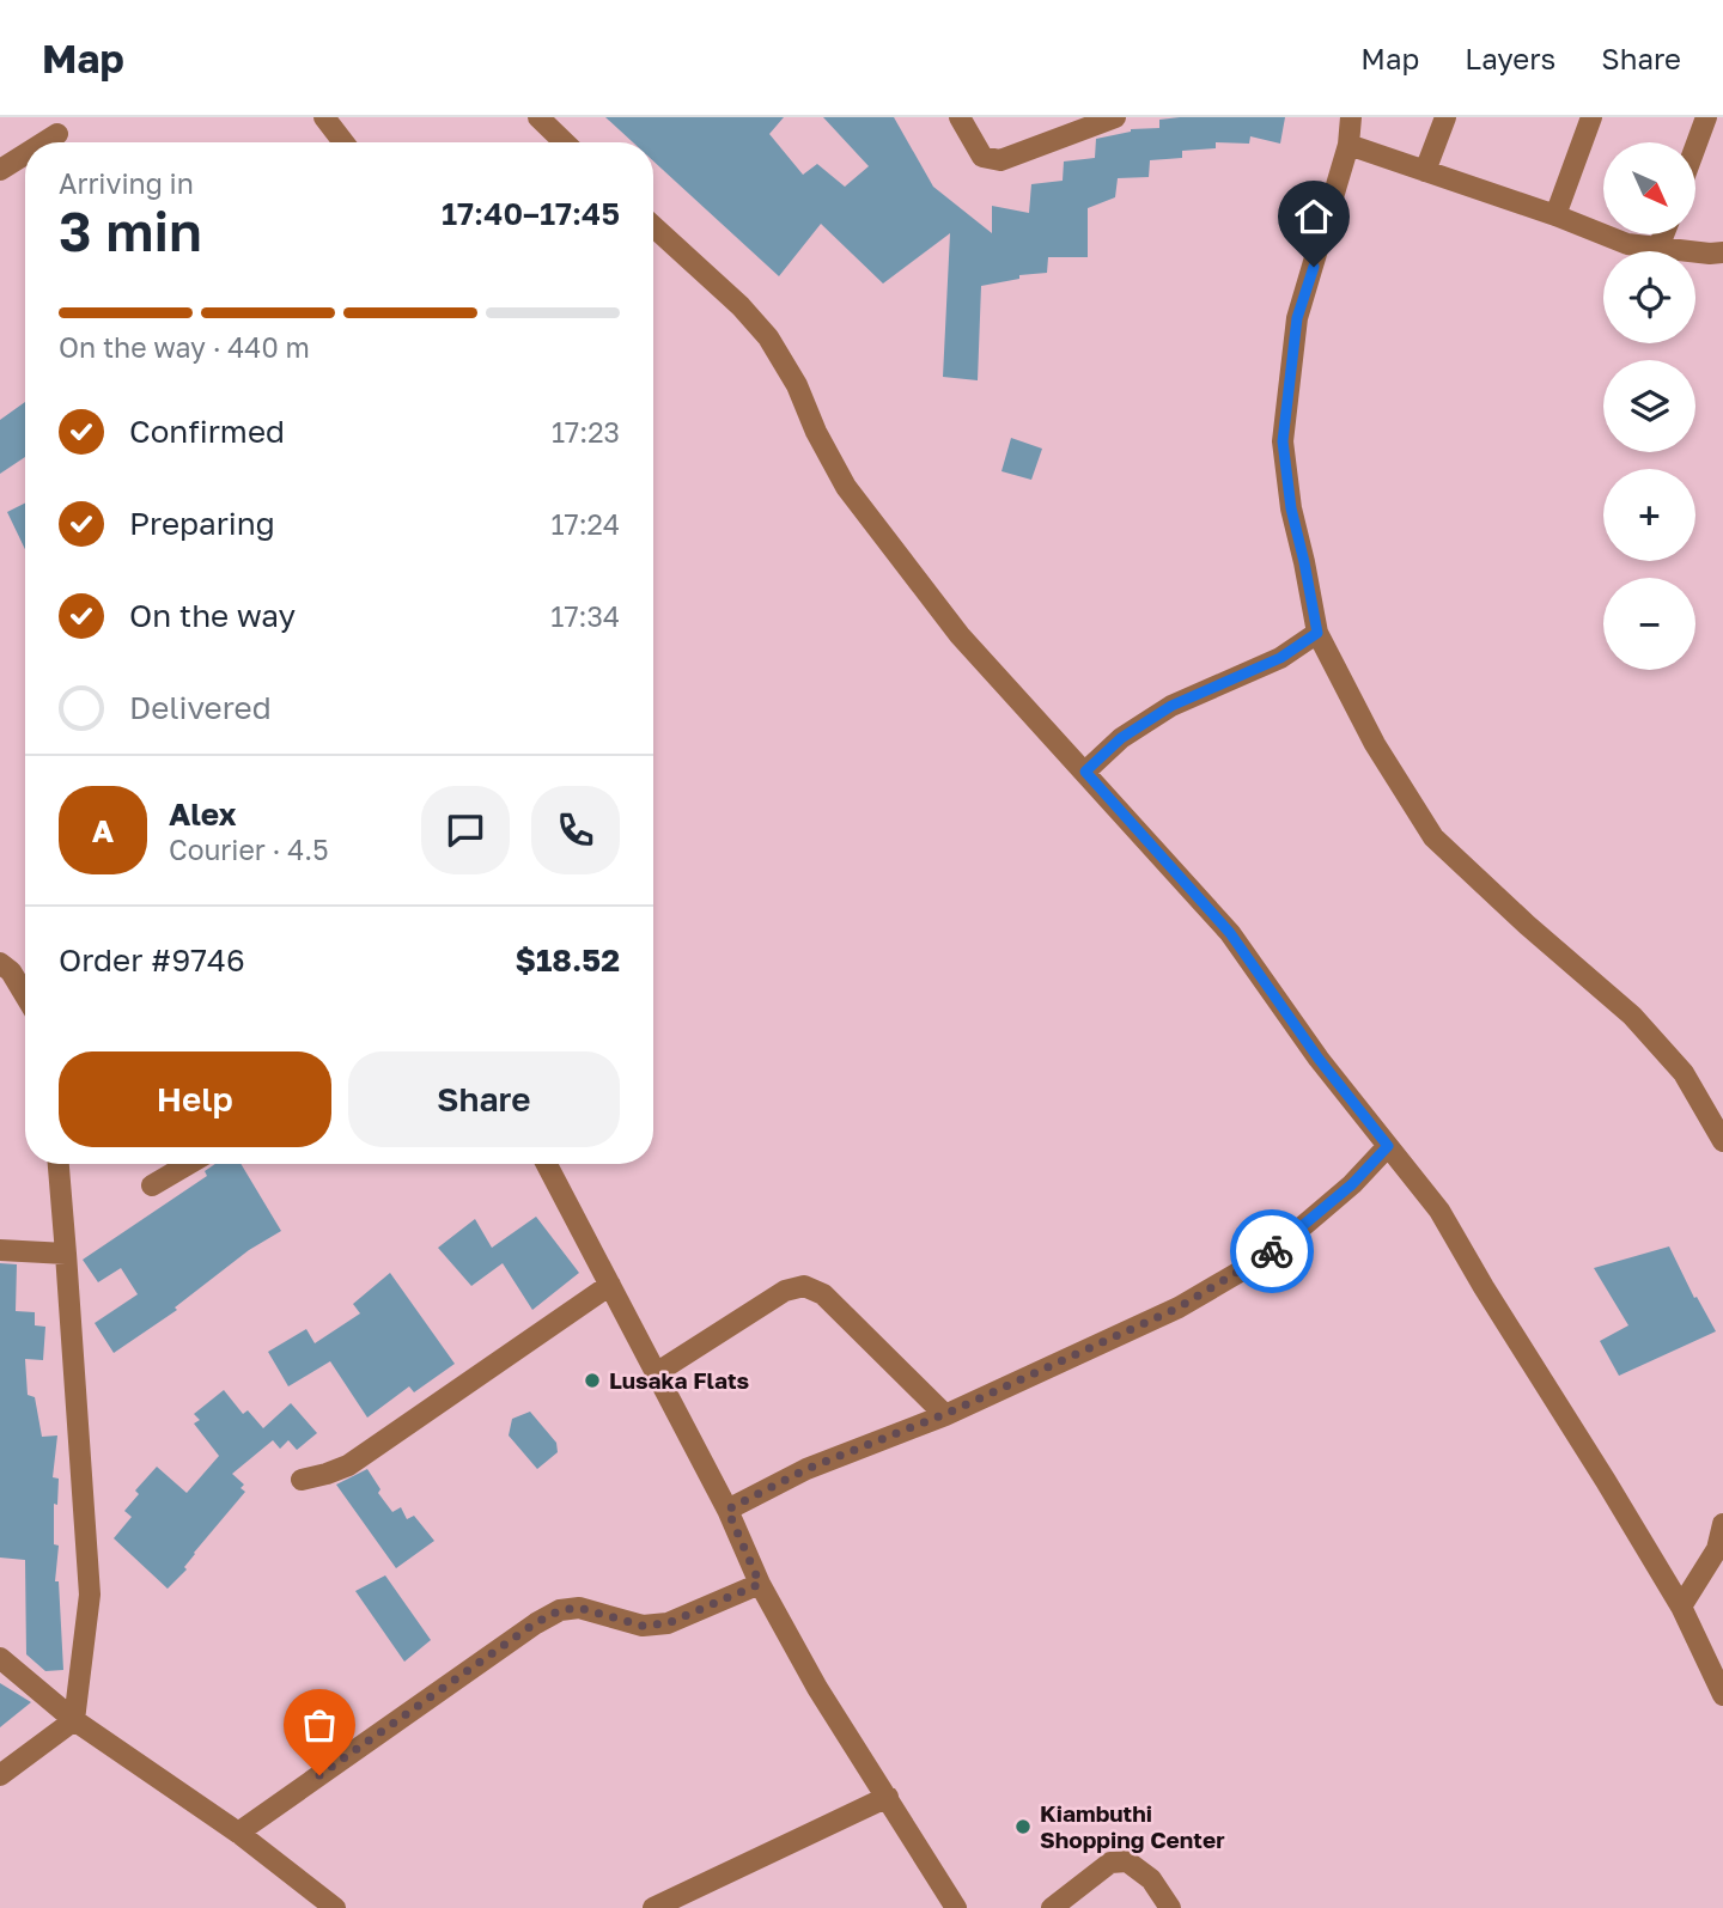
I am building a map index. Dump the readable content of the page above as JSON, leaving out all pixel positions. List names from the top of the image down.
{
  "places": ["Lusaka Flats", "Kiambuthi Shopping Center"],
  "north": "bottom right",
  "page": {
    "header": "Map",
    "nav": ["Map", "Layers", "Share"],
    "map_buttons": ["+", "−"],
    "heading": ["3 min", "Arriving in", "17:40–17:45"],
    "panel": [
      "Alex",
      "Courier · 4.5",
      "Order #9746",
      "$18.52"
    ],
    "bar": "On the way · 440 m",
    "list": [
      ["Confirmed", "17:23"],
      ["Preparing", "17:24"],
      ["On the way", "17:34"],
      "Delivered"
    ],
    "round": "A",
    "buttons": ["Help", "Share"]
  }
}
